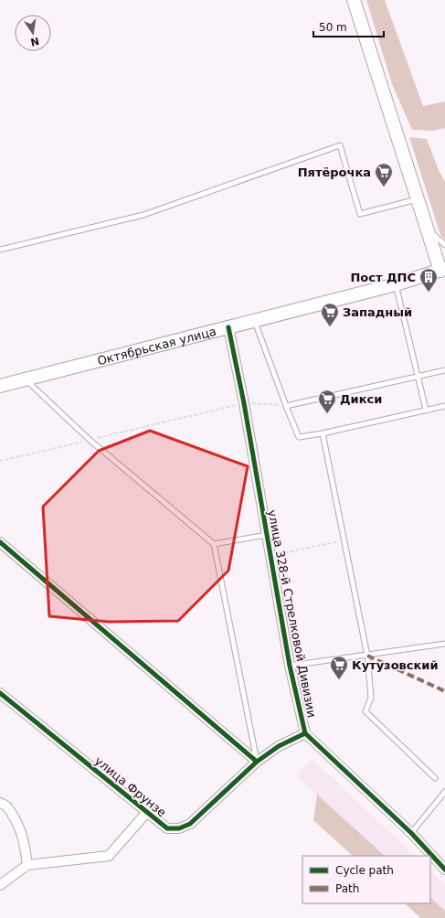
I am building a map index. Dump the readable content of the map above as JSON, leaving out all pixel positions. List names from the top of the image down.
{
  "streets": {
    "main road": ["Октябрьская улица"],
    "street": ["улица 328-й Стрелковой Дивизии", "улица Фрунзе"]
  },
  "crossings": [
    ["Октябрьская улица", "улица 328-й Стрелковой Дивизии"],
    ["улица 328-й Стрелковой Дивизии", "улица Фрунзе"]
  ],
  "places": {
    "supermarket": [
      "Пятёрочка",
      "Западный",
      "Дикси",
      "Кутузовский"
    ],
    "building": ["Пост ДПС"]
  },
  "legend": ["Cycle path", "Path"],
  "scale_bar": "50 m",
  "north": "bottom"
}
